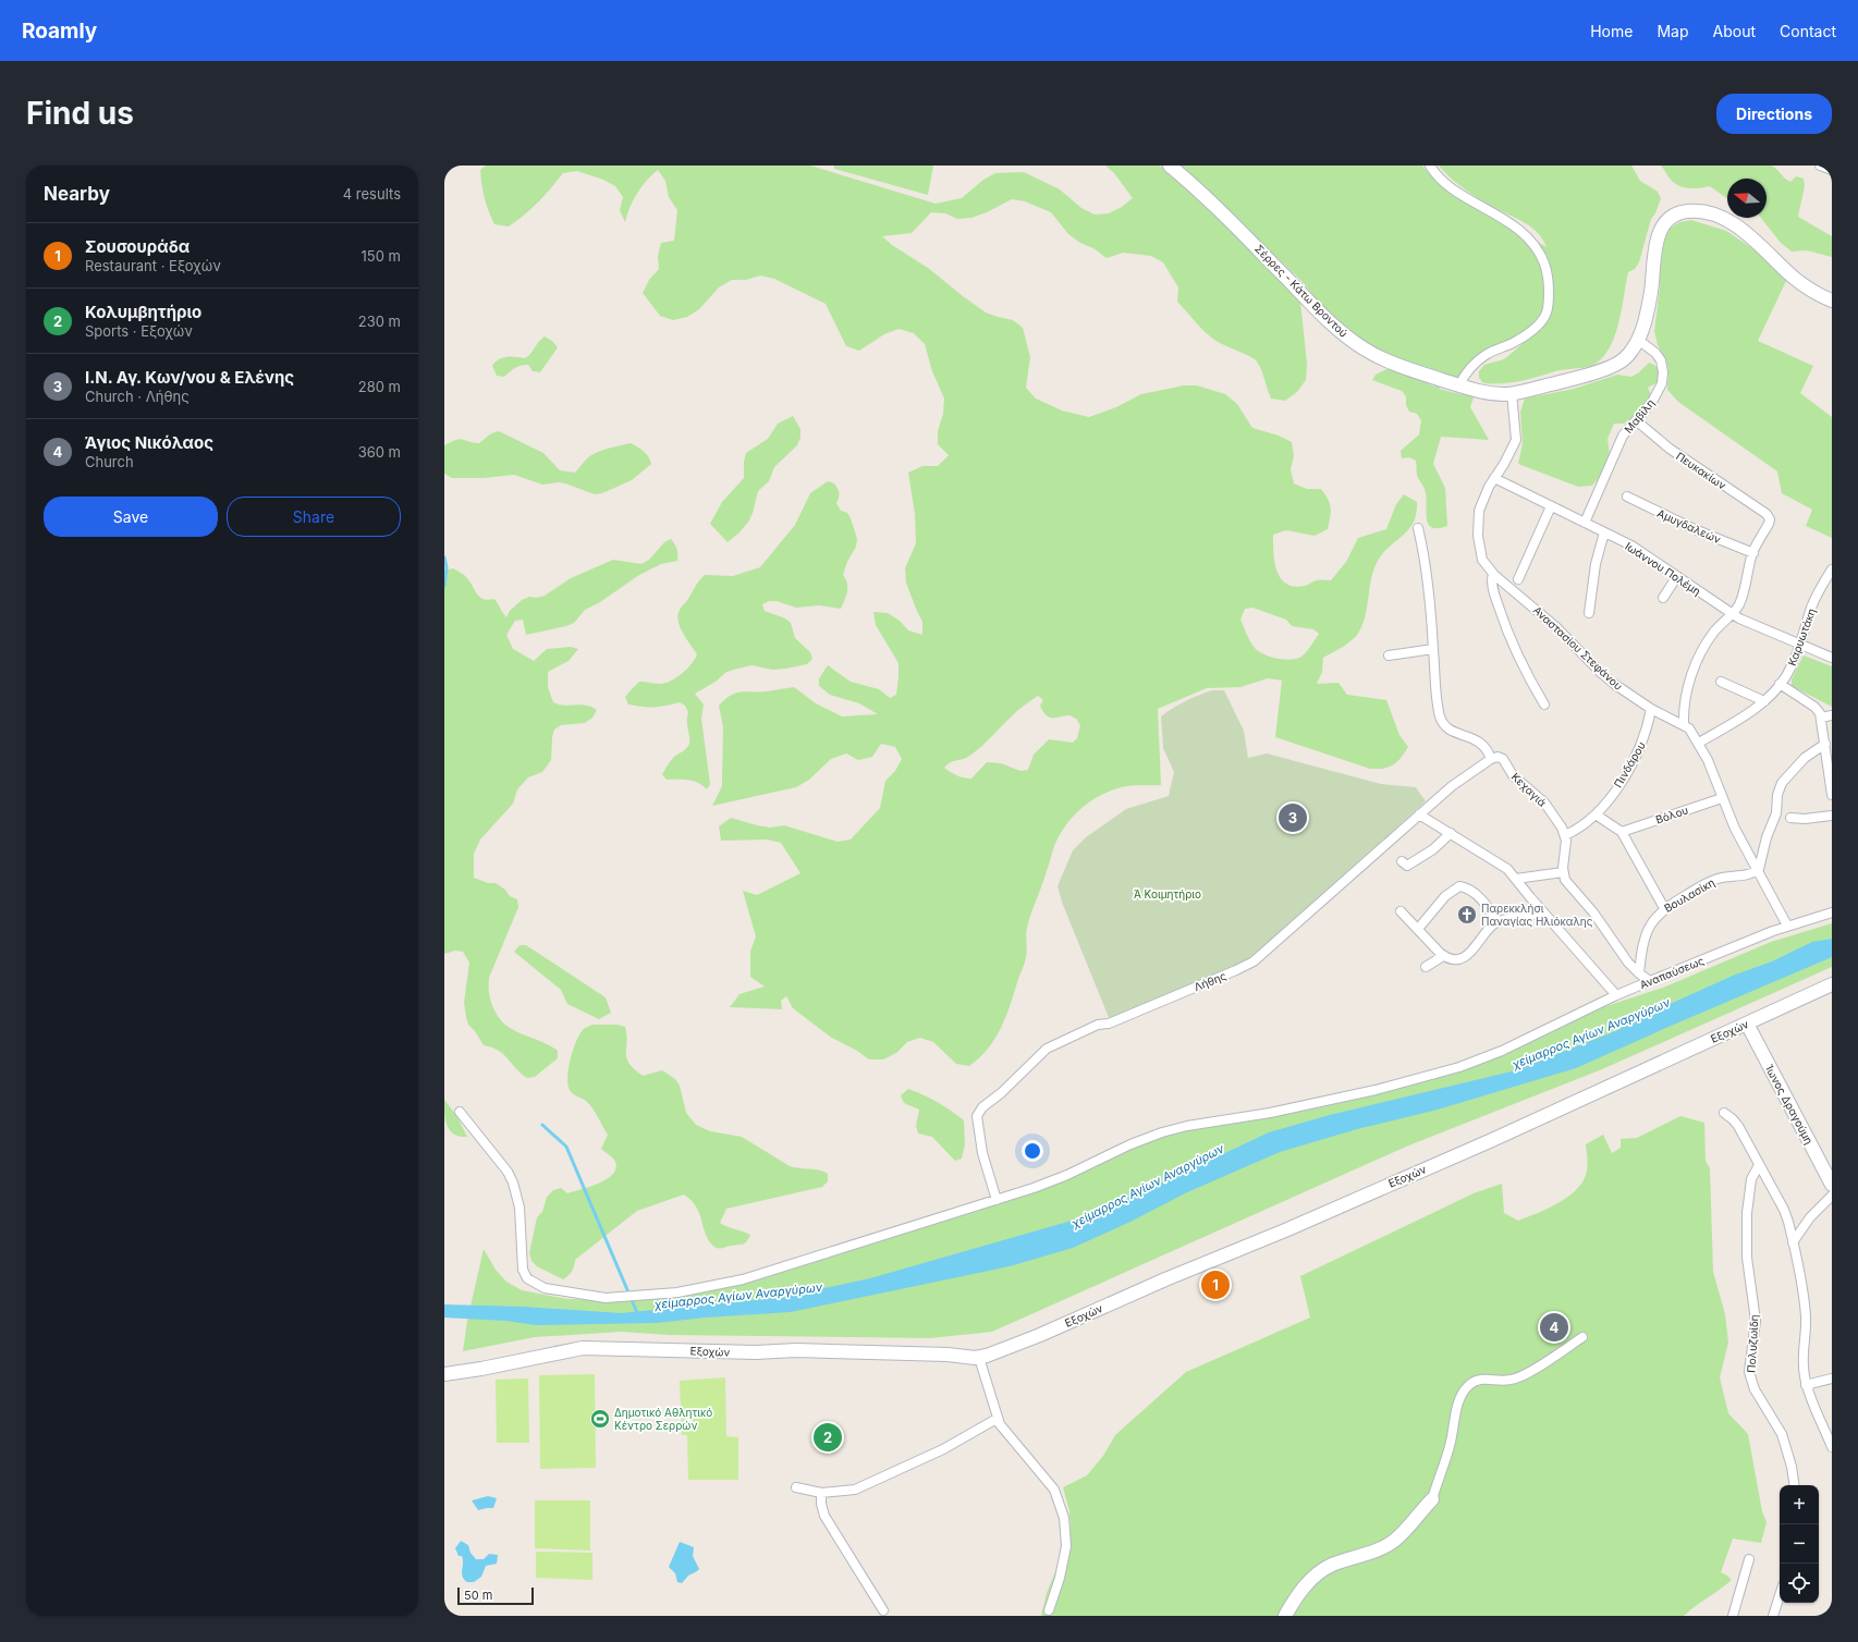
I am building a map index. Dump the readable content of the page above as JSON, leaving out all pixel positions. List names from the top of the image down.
{
  "streets": {
    "main road": ["Σέρρες - Κάτω Βροντού", "Εξοχών", "Ίωνος Δραγούμη"],
    "street": [
      "Μαβίλη",
      "Πευκακίων",
      "Αμυγδαλεών",
      "Ιωάννου Πολέμη",
      "Καρυωτάκη",
      "Αναστασίου Στεφάνου",
      "Πινδάρου",
      "Κεχαγιά",
      "Βόλου",
      "Βουλασίκη",
      "Αναπαύσεως",
      "Λήθης",
      "Πολυζωίδη"
    ]
  },
  "crossings": [
    ["Σέρρες - Κάτω Βροντού", "Μαβίλη"],
    ["Σέρρες - Κάτω Βροντού", "Αναστασίου Στεφάνου"],
    ["Μαβίλη", "Πευκακίων"],
    ["Μαβίλη", "Ιωάννου Πολέμη"],
    ["Πευκακίων", "Αμυγδαλεών"],
    ["Ιωάννου Πολέμη", "Καρυωτάκη"],
    ["Ιωάννου Πολέμη", "Αναστασίου Στεφάνου"],
    ["Καρυωτάκη", "Αναστασίου Στεφάνου"],
    ["Αναστασίου Στεφάνου", "Πινδάρου"],
    ["Αναστασίου Στεφάνου", "Βόλου"],
    ["Αναστασίου Στεφάνου", "Βουλασίκη"],
    ["Αναστασίου Στεφάνου", "Αναπαύσεως"],
    ["Πινδάρου", "Κεχαγιά"],
    ["Κεχαγιά", "Λήθης"],
    ["Αναπαύσεως", "Λήθης"],
    ["Εξοχών", "Ίωνος Δραγούμη"]
  ],
  "water": ["χείμαρρος Αγίων Αναργύρων"],
  "parks": ["Ά Κοιμητήριο"],
  "places": {
    "church": ["Παρεκκλήσι Παναγίας Ηλιόκαλης"],
    "sports": ["Δημοτικό Αθλητικό Κέντρο Σερρών"]
  },
  "scale_bar": "50 m",
  "north": "left",
  "page": {
    "header": "Roamly",
    "nav": [
      "Home",
      "Map",
      "About",
      "Contact"
    ],
    "buttons": [
      "Directions",
      ["Save", "Share"]
    ],
    "title": "Find us",
    "heading": ["Nearby", "4 results"],
    "list": [
      {
        "mark": "1",
        "name": "Σουσουράδα",
        "note": "Restaurant · Εξοχών",
        "value": "150 m"
      },
      {
        "mark": "2",
        "name": "Κολυμβητήριο",
        "note": "Sports · Εξοχών",
        "value": "230 m"
      },
      {
        "mark": "3",
        "name": "Ι.Ν. Αγ. Κων/νου & Ελένης",
        "note": "Church · Λήθης",
        "value": "280 m"
      },
      {
        "mark": "4",
        "name": "Άγιος Νικόλαος",
        "note": "Church",
        "value": "360 m"
      }
    ],
    "pins": [
      "3",
      "1",
      "4",
      "2"
    ],
    "map_buttons": ["+", "−"],
    "scale": "50 m"
  }
}
